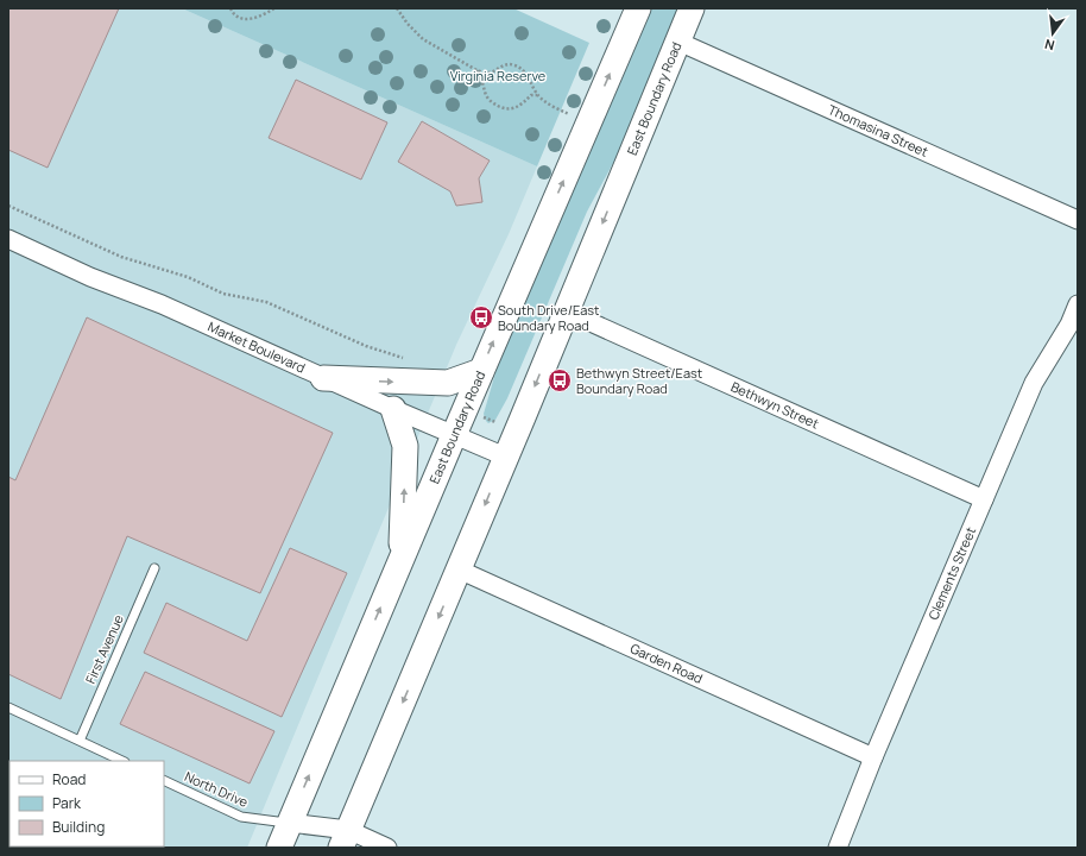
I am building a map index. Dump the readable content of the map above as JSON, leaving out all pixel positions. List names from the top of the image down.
{
  "streets": {
    "main road": ["East Boundary Road"],
    "street": [
      "Thomasina Street",
      "Market Boulevard",
      "Bethwyn Street",
      "Clements Street",
      "Garden Road"
    ],
    "lane": ["First Avenue", "North Drive"]
  },
  "crossings": [
    ["East Boundary Road", "Thomasina Street"],
    ["East Boundary Road", "Market Boulevard"],
    ["East Boundary Road", "Bethwyn Street"],
    ["East Boundary Road", "Garden Road"],
    ["East Boundary Road", "North Drive"],
    ["Bethwyn Street", "Clements Street"],
    ["Clements Street", "Garden Road"]
  ],
  "parks": ["Virginia Reserve"],
  "places": {
    "bus stop": ["South Drive/East Boundary Road", "Bethwyn Street/East Boundary Road"]
  },
  "legend": ["Road", "Park", "Building"],
  "north": "bottom"
}
